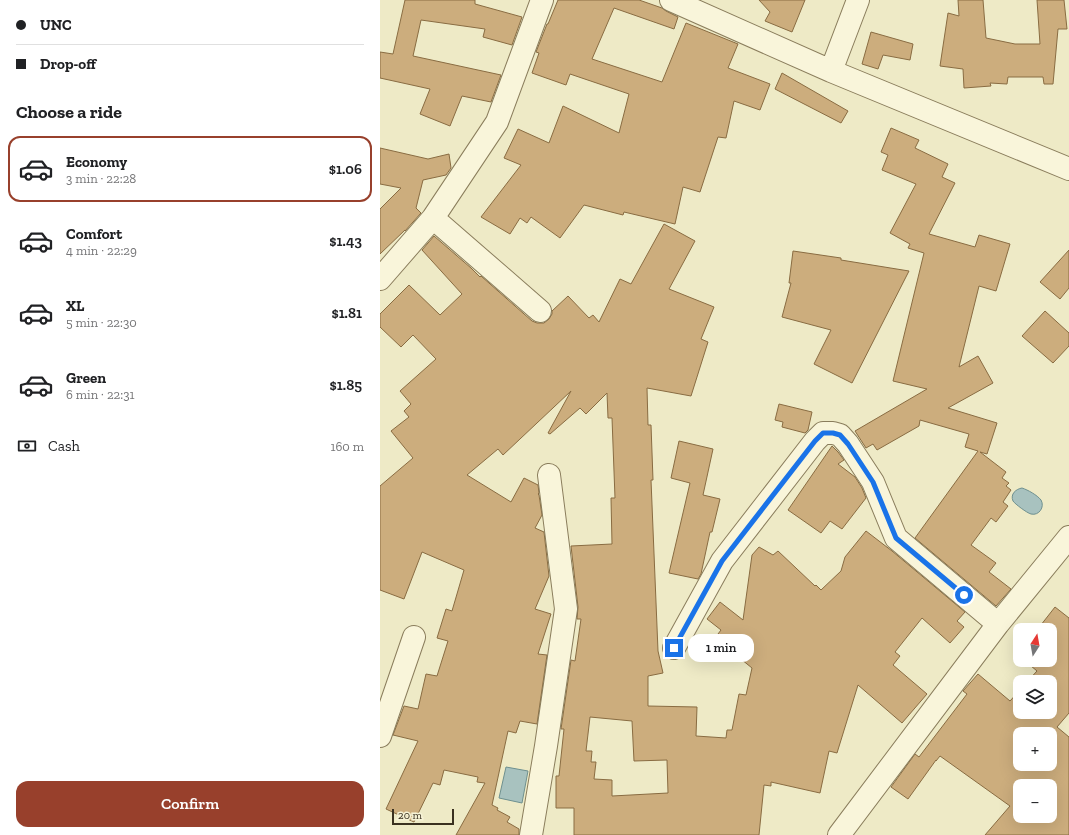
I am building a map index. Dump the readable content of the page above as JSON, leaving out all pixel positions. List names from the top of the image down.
{
  "scale_bar": "20 m",
  "north": "top",
  "page": {
    "banner": ["UNC", "Drop-off"],
    "heading": "Choose a ride",
    "list": [
      {
        "name": "Economy",
        "note": "3 min · 22:28",
        "value": "$1.06"
      },
      {
        "name": "Comfort",
        "note": "4 min · 22:29",
        "value": "$1.43"
      },
      {
        "name": "XL",
        "note": "5 min · 22:30",
        "value": "$1.81"
      },
      {
        "name": "Green",
        "note": "6 min · 22:31",
        "value": "$1.85"
      }
    ],
    "pay": ["Cash", "160 m"],
    "map_buttons": ["+", "−"],
    "bubble": "1 min",
    "buttons": "Confirm",
    "scale": "20 m"
  }
}
